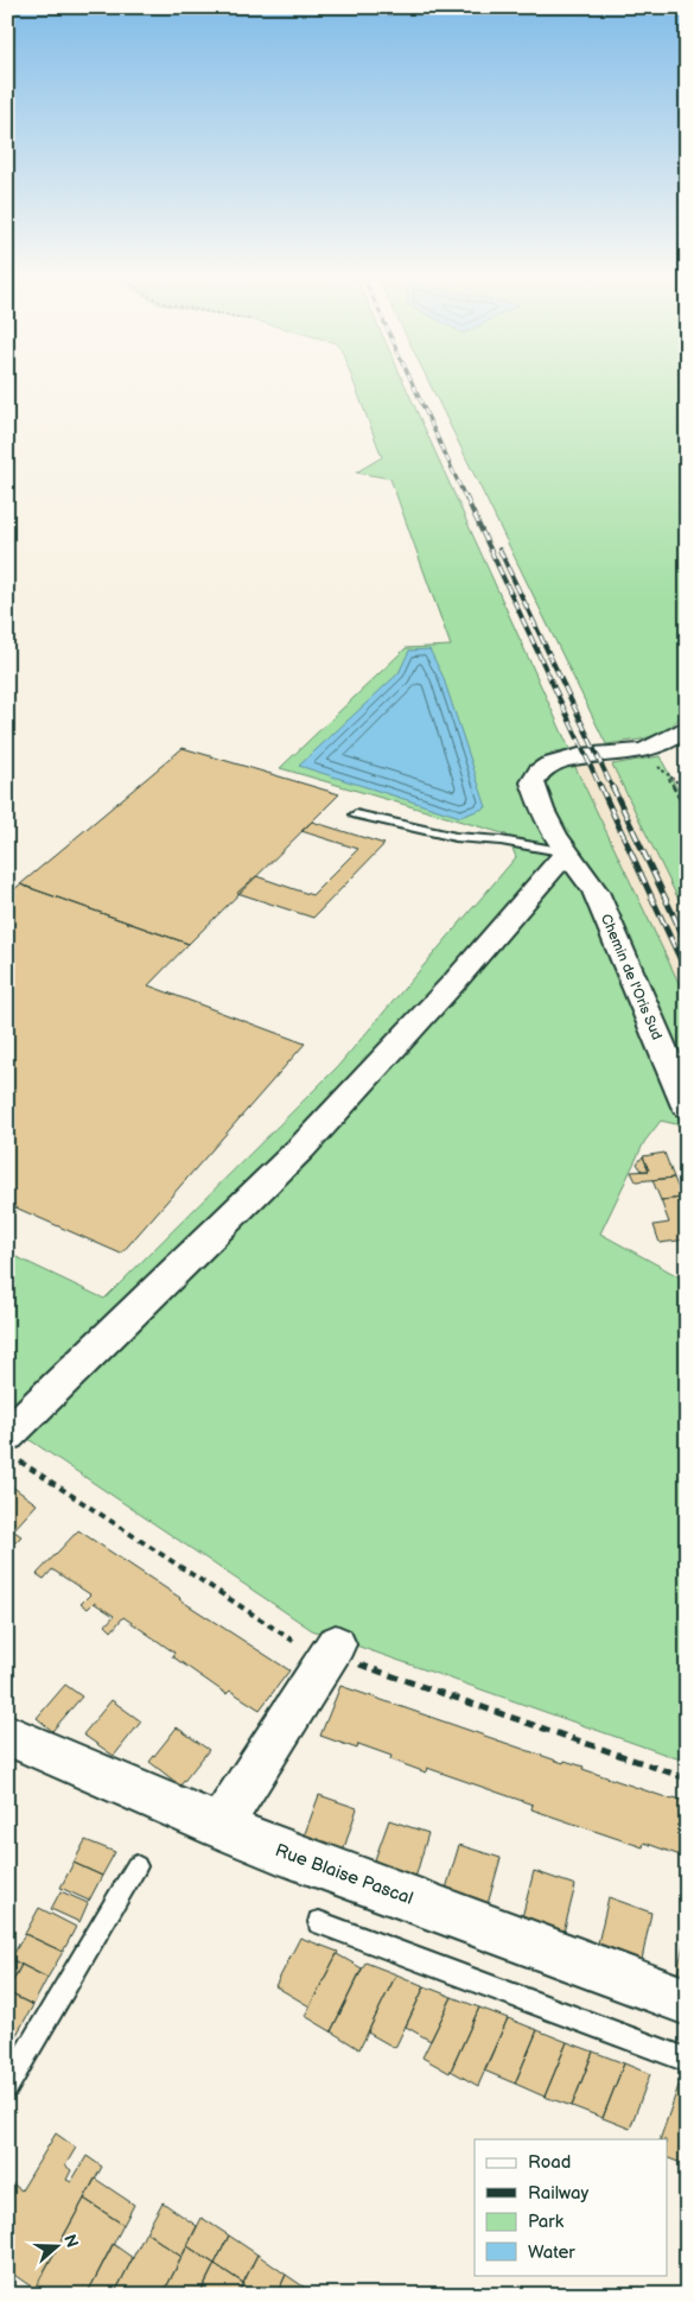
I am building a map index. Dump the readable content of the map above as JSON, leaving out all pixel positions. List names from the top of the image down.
{
  "streets": {
    "street": ["Chemin de l'Oris Sud", "Rue Blaise Pascal"]
  },
  "legend": [
    "Road",
    "Railway",
    "Park",
    "Water"
  ],
  "north": "right"
}
